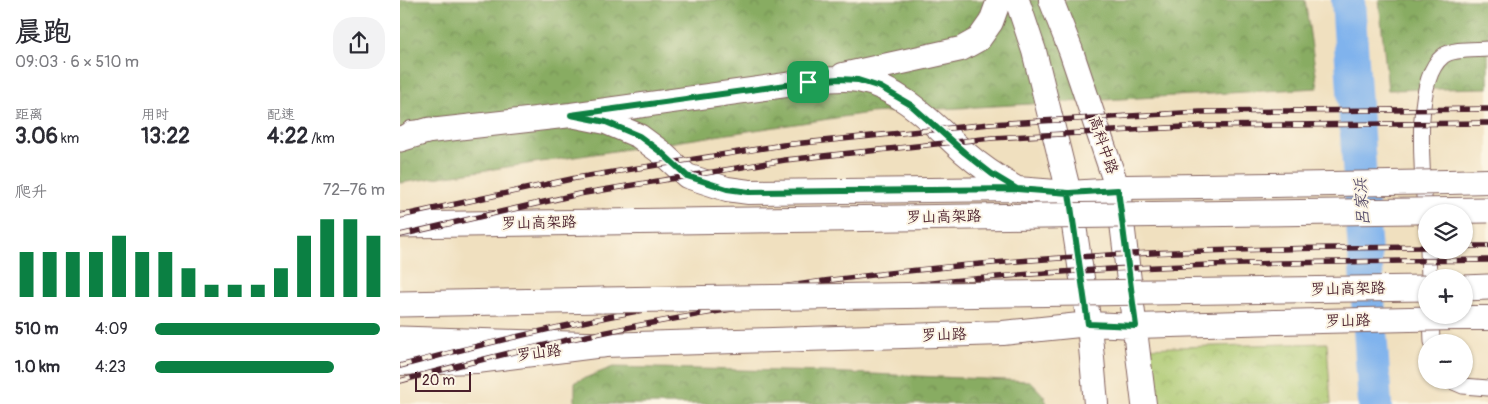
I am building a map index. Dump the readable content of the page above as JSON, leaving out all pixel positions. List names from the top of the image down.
{
  "streets": {
    "highway": ["罗山高架路"],
    "main road": ["高科中路", "罗山路"]
  },
  "crossings": [
    ["高科中路", "罗山路"]
  ],
  "water": ["吕家浜"],
  "scale_bar": "20 m",
  "page": {
    "heading": ["晨跑", "09:03 · 6 × 510 m"],
    "stats": [
      ["距离", "3.06 km"],
      ["用时", "13:22"],
      ["配速", "4:22 /km"]
    ],
    "chart": ["爬升", "72–76 m"],
    "map_buttons": ["+", "−"],
    "list": [
      {
        "name": "510 m",
        "note": "4:09"
      },
      {
        "name": "1.0 km",
        "note": "4:23"
      }
    ],
    "scale": "20 m"
  }
}
